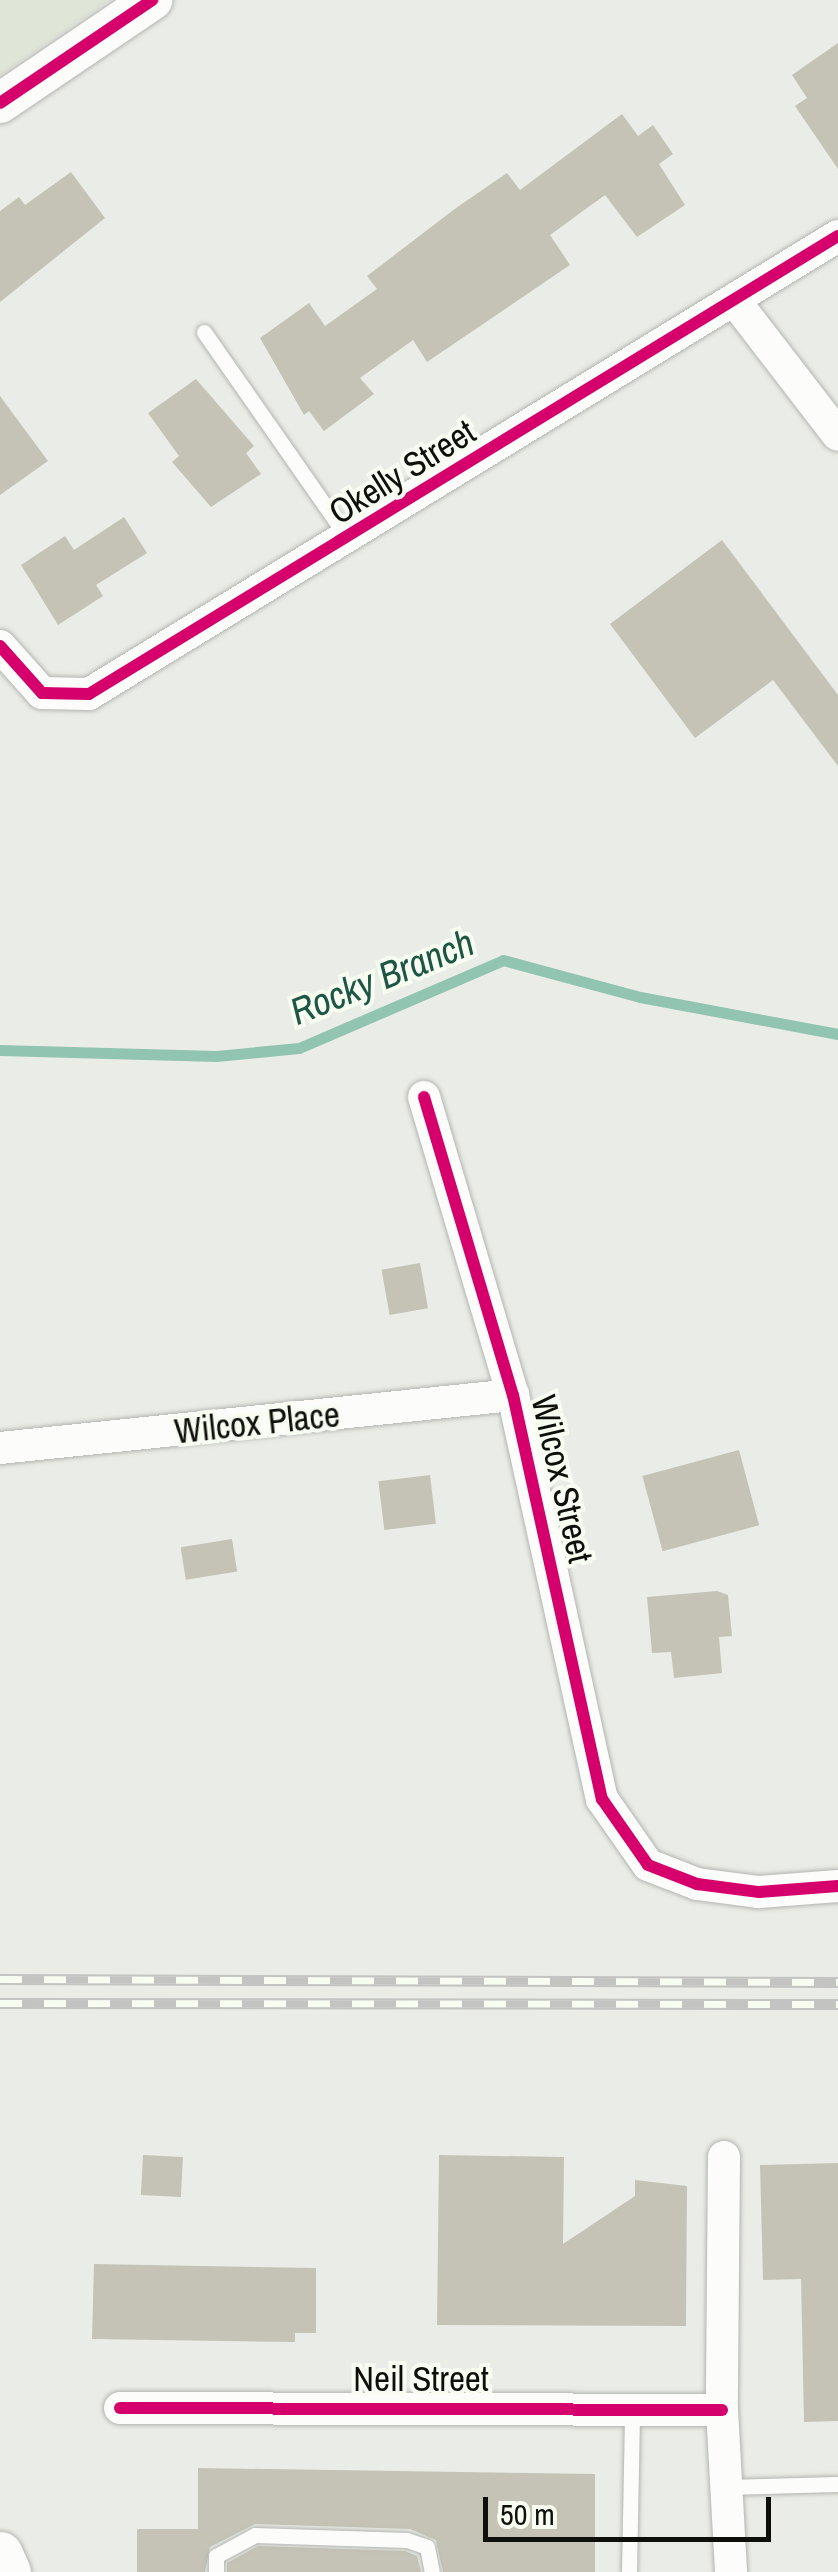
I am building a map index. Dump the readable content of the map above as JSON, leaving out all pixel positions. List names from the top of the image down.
{
  "streets": {
    "street": [
      "Okelly Street",
      "Wilcox Place",
      "Wilcox Street",
      "Neil Street"
    ]
  },
  "crossings": [
    ["Wilcox Place", "Wilcox Street"]
  ],
  "water": ["Rocky Branch"],
  "scale_bar": "50 m"
}
